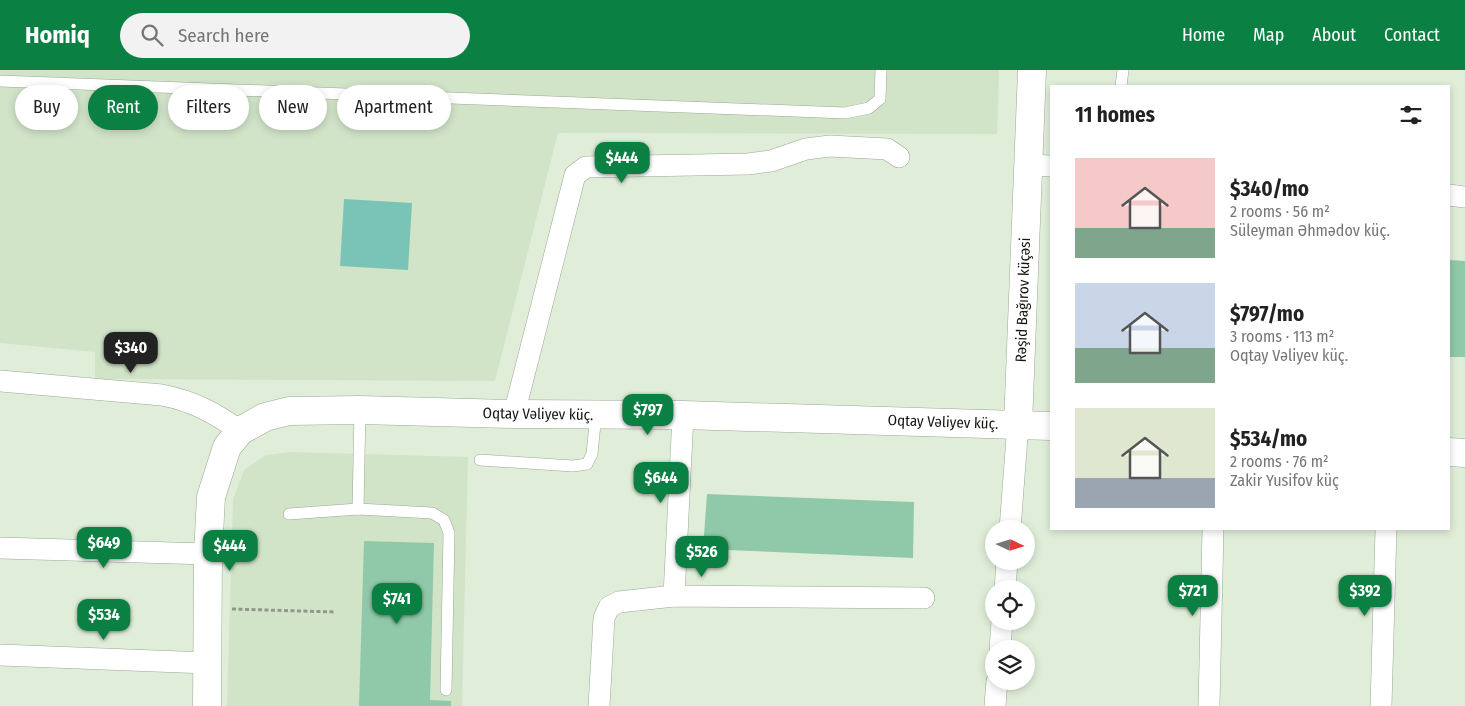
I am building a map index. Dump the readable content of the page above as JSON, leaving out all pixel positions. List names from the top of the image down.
{
  "streets": {
    "street": ["Rəşid Bağırov küçəsi", "Oqtay Vəliyev küç."]
  },
  "crossings": [
    ["Rəşid Bağırov küçəsi", "Oqtay Vəliyev küç."]
  ],
  "north": "right",
  "page": {
    "header": "Homiq",
    "search": "Search here",
    "nav": [
      "Home",
      "Map",
      "About",
      "Contact"
    ],
    "chip": [
      "Buy",
      "Rent",
      "Filters",
      "New",
      "Apartment"
    ],
    "heading": "11 homes",
    "price": [
      "$444",
      "$340",
      "$797",
      "$644",
      "$649",
      "$444",
      "$526",
      "$721",
      "$392",
      "$741",
      "$534"
    ],
    "list": [
      {
        "name": "$340/mo",
        "note": "2 rooms · 56 m² · Süleyman Əhmədov küç."
      },
      {
        "name": "$797/mo",
        "note": "3 rooms · 113 m² · Oqtay Vəliyev küç."
      },
      {
        "name": "$534/mo",
        "note": "2 rooms · 76 m² · Zakir Yusifov küç"
      }
    ]
  }
}
